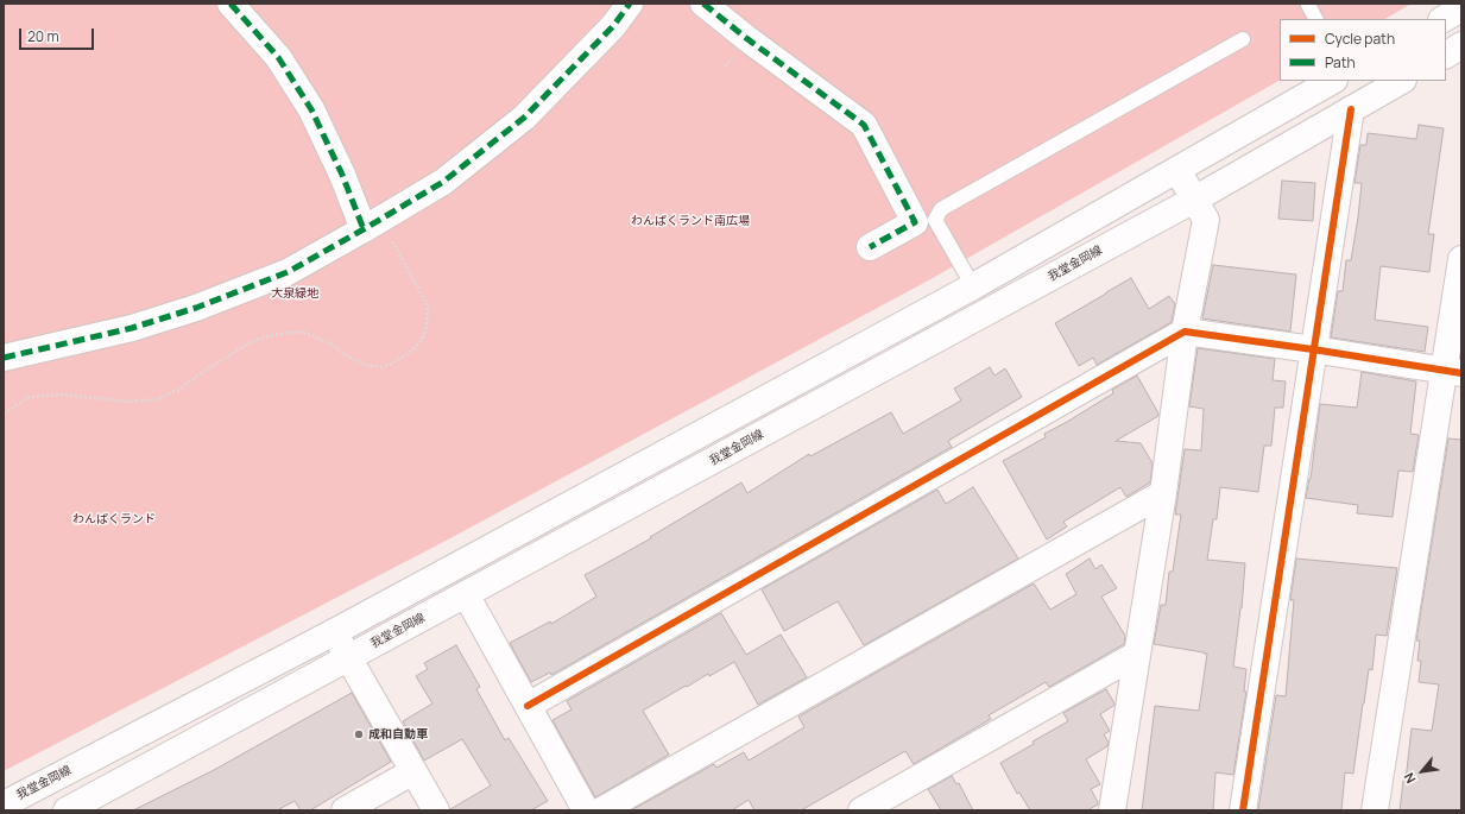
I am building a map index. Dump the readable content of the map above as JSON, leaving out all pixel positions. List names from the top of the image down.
{
  "streets": {
    "street": ["我堂金岡線"]
  },
  "parks": ["わんぱくランド南広場", "大泉緑地", "わんぱくランド"],
  "places": ["成和自動車"],
  "legend": ["Cycle path", "Path"],
  "scale_bar": "20 m",
  "north": "bottom left"
}
